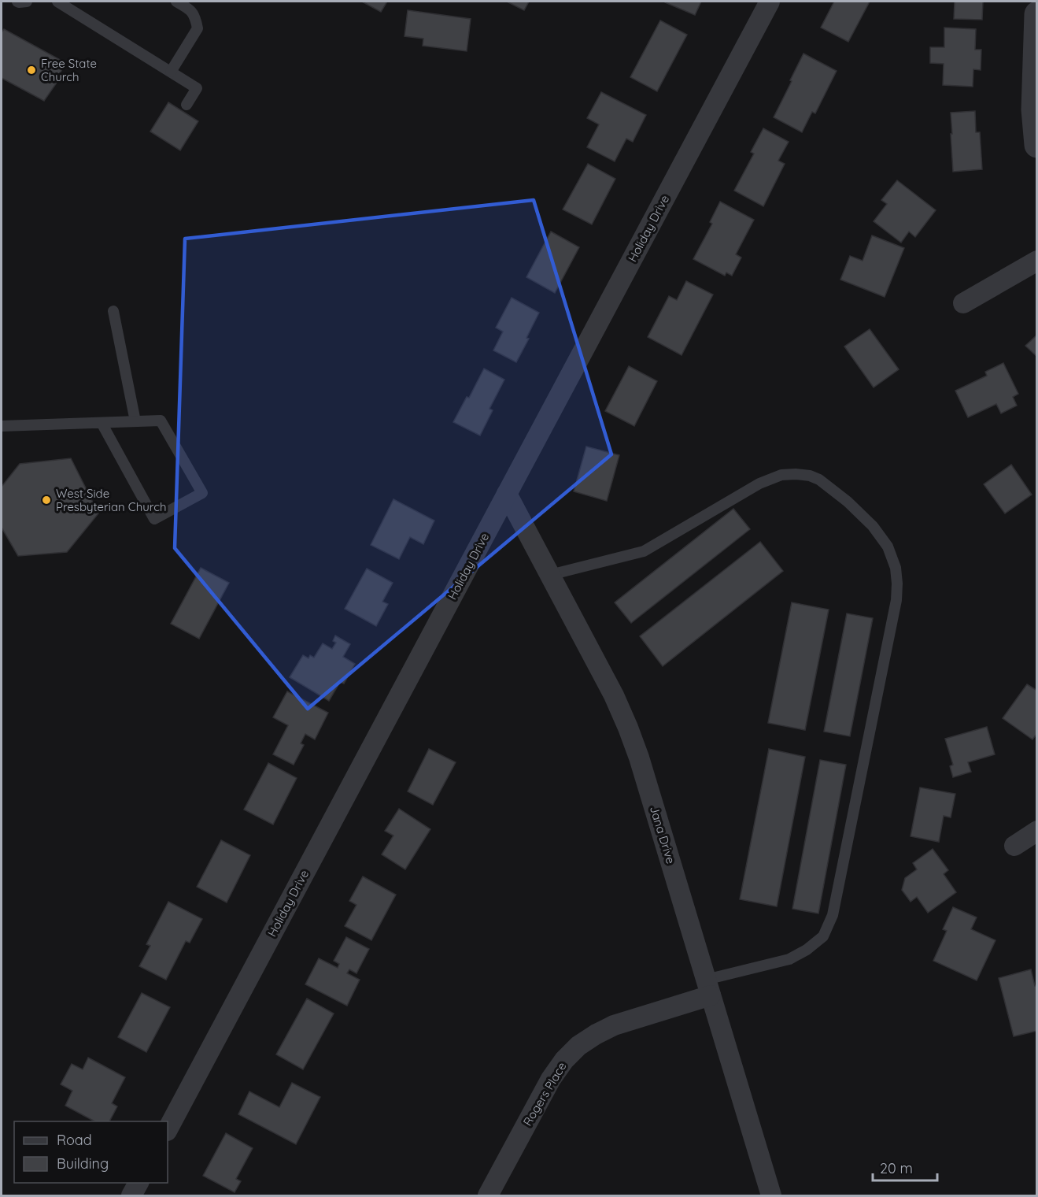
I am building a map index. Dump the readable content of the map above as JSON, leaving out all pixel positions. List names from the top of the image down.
{
  "streets": {
    "street": ["Holiday Drive", "Jana Drive", "Rogers Place"]
  },
  "crossings": [
    ["Holiday Drive", "Jana Drive"],
    ["Jana Drive", "Rogers Place"]
  ],
  "places": ["Free State Church", "West Side Presbyterian Church"],
  "legend": ["Road", "Building"],
  "scale_bar": "20 m"
}
